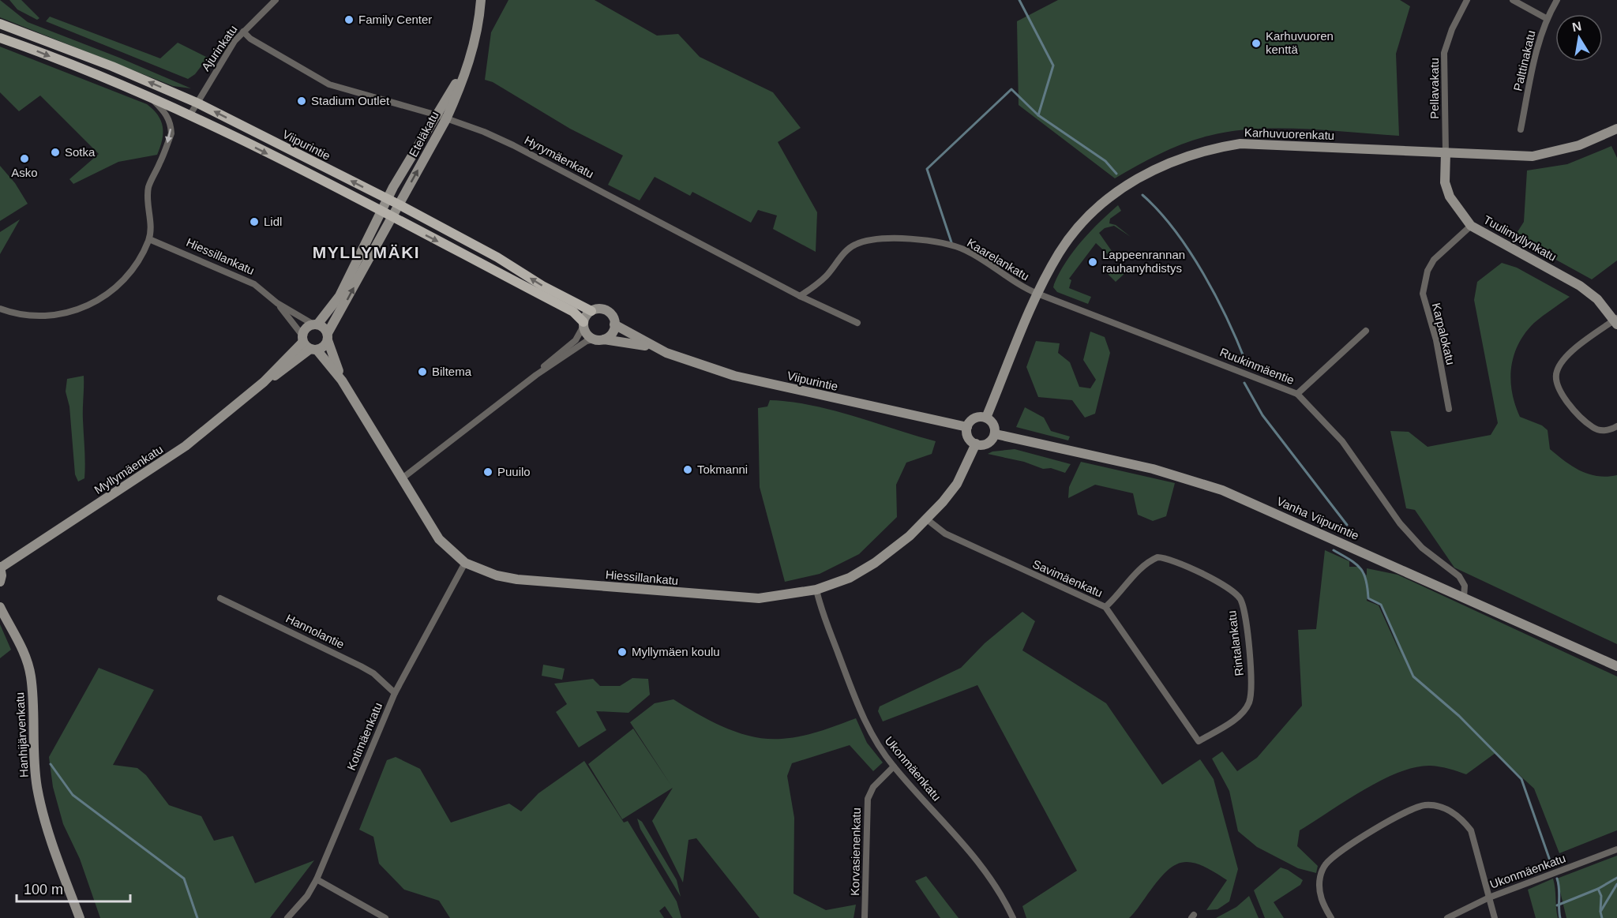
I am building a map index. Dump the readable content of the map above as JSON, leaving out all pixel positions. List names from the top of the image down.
{
  "streets": {
    "main road": ["Viipurintie"],
    "street": [
      "Ajurinkatu",
      "Palttinakatu",
      "Pellavakatu",
      "Eteläkatu",
      "Karhuvuorenkatu",
      "Hyrymäenkatu",
      "Tuulimyllynkatu",
      "Hiessillankatu",
      "Kaarelankatu",
      "Karpalokatu",
      "Ruukinmäentie",
      "Myllymäenkatu",
      "Vanha Viipurintie",
      "Savimäenkatu",
      "Hannolantie",
      "Rintalankatu",
      "Hanhijärvenkatu",
      "Kotimäenkatu",
      "Ukonmäenkatu",
      "Korvasienenkatu"
    ]
  },
  "crossings": [
    ["Ajurinkatu", "Viipurintie"],
    ["Ajurinkatu", "Hyrymäenkatu"],
    ["Pellavakatu", "Karhuvuorenkatu"],
    ["Pellavakatu", "Tuulimyllynkatu"],
    ["Eteläkatu", "Viipurintie"],
    ["Eteläkatu", "Hyrymäenkatu"],
    ["Karhuvuorenkatu", "Viipurintie"],
    ["Karhuvuorenkatu", "Tuulimyllynkatu"],
    ["Karhuvuorenkatu", "Hiessillankatu"],
    ["Karhuvuorenkatu", "Kaarelankatu"],
    ["Karhuvuorenkatu", "Ruukinmäentie"],
    ["Karhuvuorenkatu", "Vanha Viipurintie"],
    ["Viipurintie", "Hiessillankatu"],
    ["Viipurintie", "Vanha Viipurintie"],
    ["Hyrymäenkatu", "Kaarelankatu"],
    ["Tuulimyllynkatu", "Karpalokatu"],
    ["Hiessillankatu", "Myllymäenkatu"],
    ["Hiessillankatu", "Vanha Viipurintie"],
    ["Hiessillankatu", "Savimäenkatu"],
    ["Hiessillankatu", "Kotimäenkatu"],
    ["Hiessillankatu", "Ukonmäenkatu"],
    ["Kaarelankatu", "Ruukinmäentie"],
    ["Ruukinmäentie", "Vanha Viipurintie"],
    ["Savimäenkatu", "Rintalankatu"],
    ["Hannolantie", "Kotimäenkatu"],
    ["Ukonmäenkatu", "Korvasienenkatu"]
  ],
  "districts": ["MYLLYMÄKI"],
  "places": [
    "Family Center",
    "Karhuvuoren kenttä",
    "Stadium Outlet",
    "Sotka",
    "Asko",
    "Lidl",
    "Lappeenrannan rauhanyhdistys",
    "Biltema",
    "Tokmanni",
    "Puuilo",
    "Myllymäen koulu"
  ],
  "scale_bar": "100 m",
  "north": "top"
}
